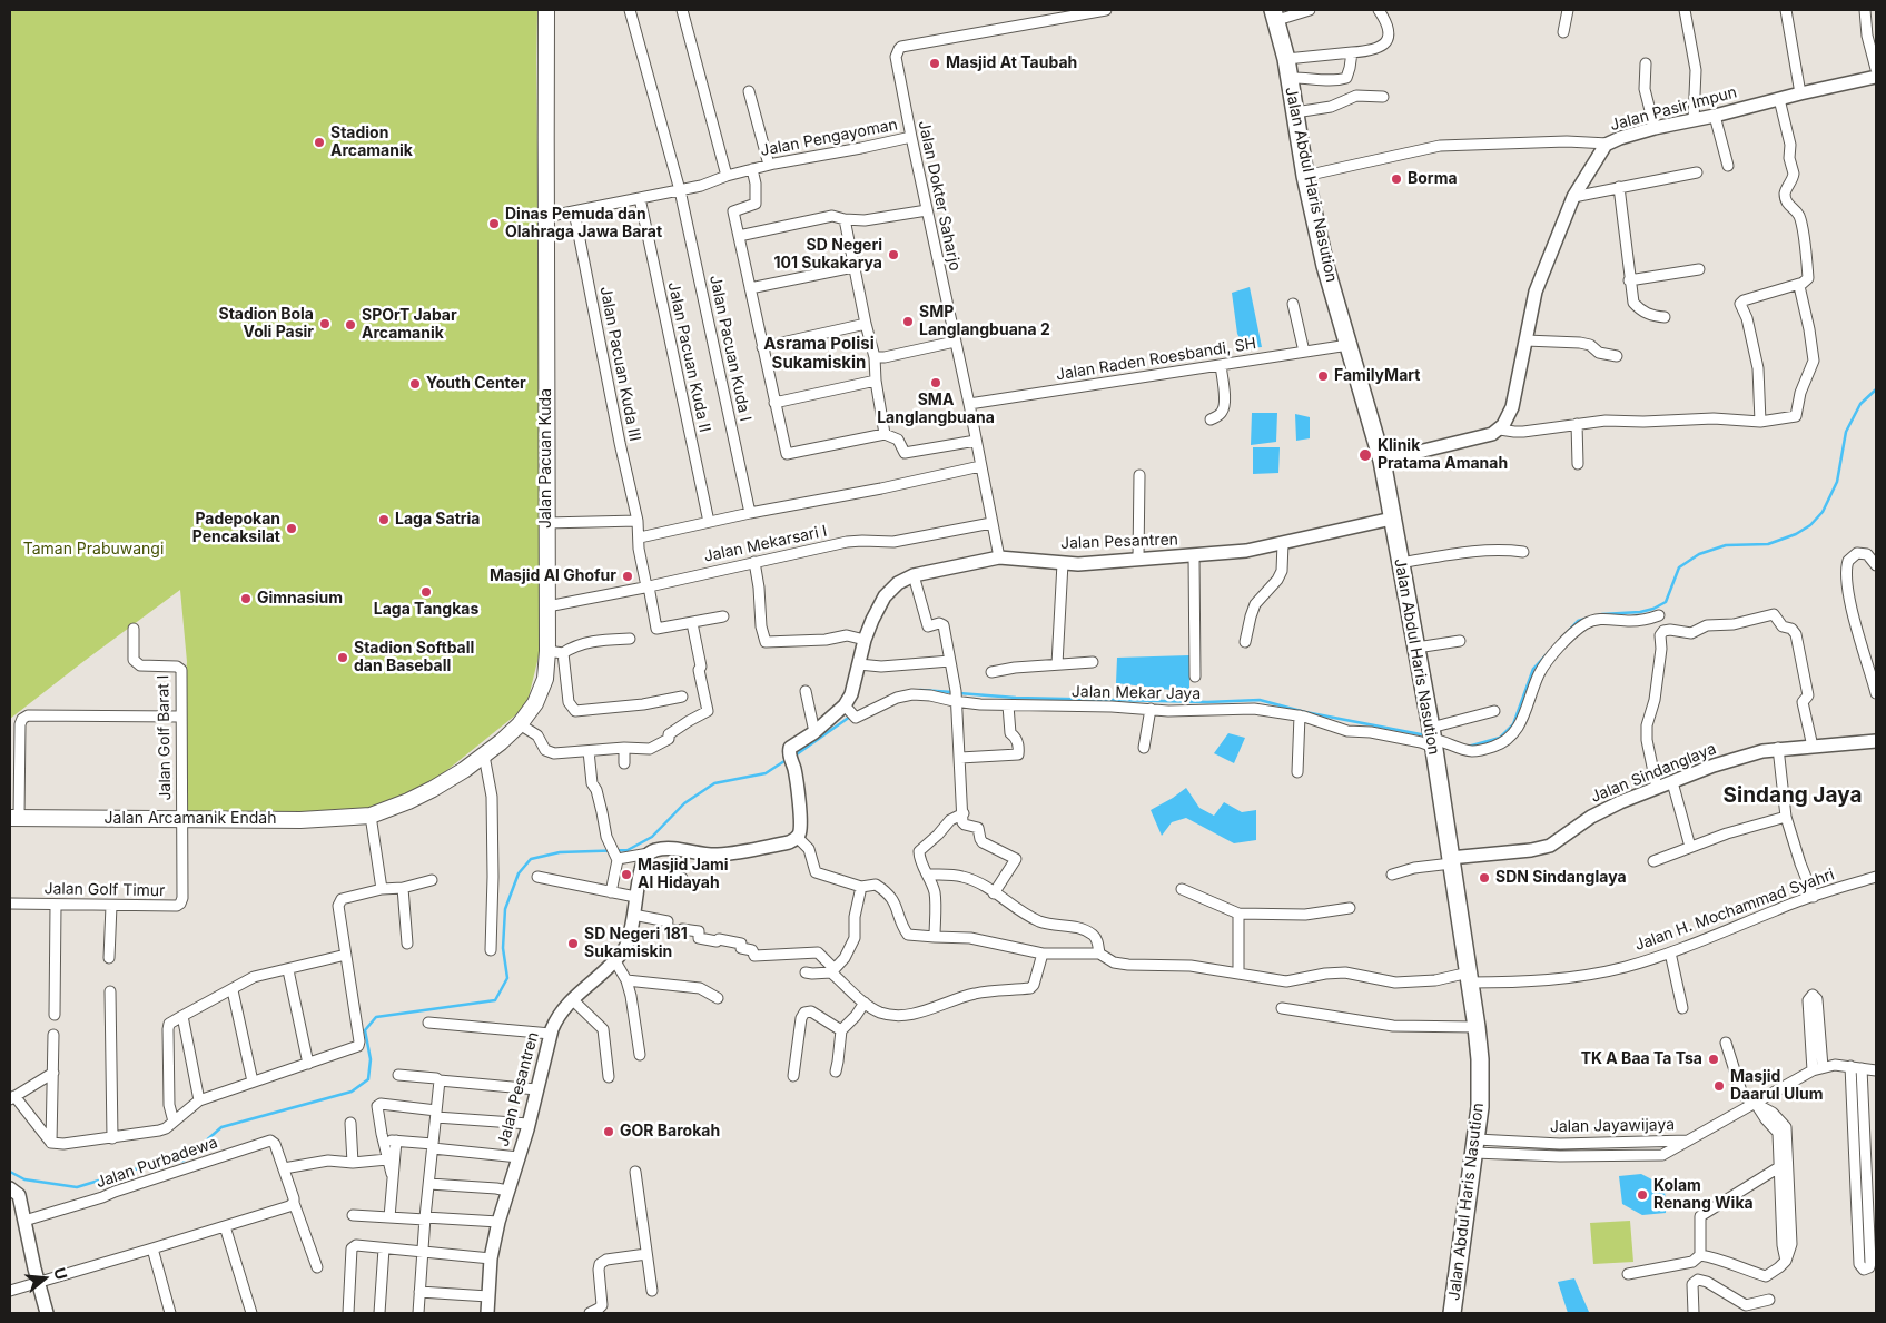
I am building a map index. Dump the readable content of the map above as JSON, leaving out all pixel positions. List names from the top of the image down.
{
  "streets": {
    "highway": ["Jalan Abdul Haris Nasution"],
    "main road": ["Jalan Pacuan Kuda", "Jalan Arcamanik Endah"],
    "street": [
      "Jalan Pasir Impun",
      "Jalan Pengayoman",
      "Jalan Dokter Saharjo",
      "Jalan Pacuan Kuda I",
      "Jalan Pacuan Kuda II",
      "Jalan Raden Roesbandi, SH",
      "Jalan Pacuan Kuda III",
      "Jalan Pesantren",
      "Jalan Mekarsari I",
      "Jalan Mekar Jaya",
      "Jalan Golf Barat I",
      "Jalan Sindanglaya",
      "Jalan Golf Timur",
      "Jalan H. Mochammad Syahri",
      "Jalan Jayawijaya",
      "Jalan Purbadewa"
    ]
  },
  "crossings": [
    ["Jalan Pengayoman", "Jalan Dokter Saharjo"],
    ["Jalan Abdul Haris Nasution", "Jalan Raden Roesbandi, SH"],
    ["Jalan Abdul Haris Nasution", "Jalan Pesantren"],
    ["Jalan Abdul Haris Nasution", "Jalan Mekar Jaya"],
    ["Jalan Abdul Haris Nasution", "Jalan Sindanglaya"],
    ["Jalan Abdul Haris Nasution", "Jalan H. Mochammad Syahri"],
    ["Jalan Abdul Haris Nasution", "Jalan Jayawijaya"],
    ["Jalan Dokter Saharjo", "Jalan Raden Roesbandi, SH"],
    ["Jalan Dokter Saharjo", "Jalan Pesantren"],
    ["Jalan Dokter Saharjo", "Jalan Mekarsari I"],
    ["Jalan Pacuan Kuda III", "Jalan Mekarsari I"],
    ["Jalan Pacuan Kuda", "Jalan Mekarsari I"],
    ["Jalan Pacuan Kuda", "Jalan Arcamanik Endah"],
    ["Jalan Pesantren", "Jalan Mekar Jaya"],
    ["Jalan Golf Barat I", "Jalan Arcamanik Endah"],
    ["Jalan Golf Barat I", "Jalan Golf Timur"],
    ["Jalan Arcamanik Endah", "Jalan Golf Timur"]
  ],
  "districts": ["Asrama Polisi Sukamiskin", "Sindang Jaya"],
  "parks": ["Taman Prabuwangi"],
  "places": [
    "Masjid At Taubah",
    "Stadion Arcamanik",
    "Borma",
    "Dinas Pemuda dan Olahraga Jawa Barat",
    "SD Negeri 101 Sukakarya",
    "SMP Langlangbuana 2",
    "Stadion Bola Voli Pasir",
    "SPOrT Jabar Arcamanik",
    "FamilyMart",
    "SMA Langlangbuana",
    "Youth Center",
    "Klinik Pratama Amanah",
    "Laga Satria",
    "Padepokan Pencaksilat",
    "Masjid Al Ghofur",
    "Laga Tangkas",
    "Gimnasium",
    "Stadion Softball dan Baseball",
    "Masjid Jami Al Hidayah",
    "SDN Sindanglaya",
    "SD Negeri 181 Sukamiskin",
    "TK A Baa Ta Tsa",
    "Masjid Daarul Ulum",
    "GOR Barokah",
    "Kolam Renang Wika"
  ],
  "north": "right"
}
